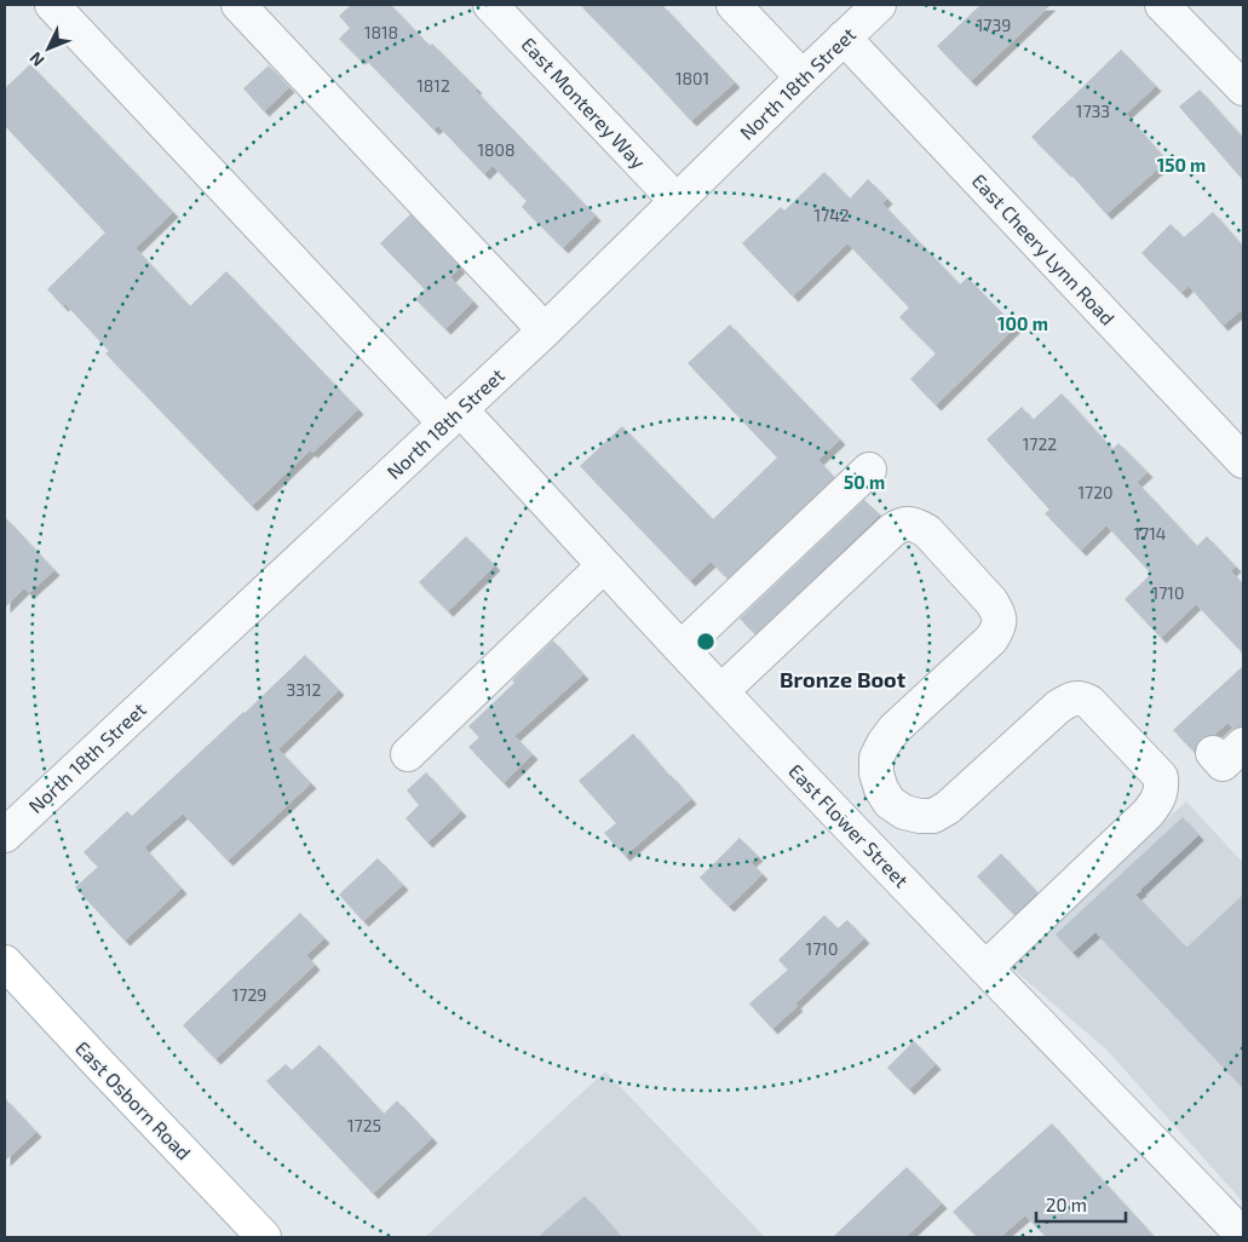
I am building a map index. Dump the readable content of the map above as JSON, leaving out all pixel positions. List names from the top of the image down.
{
  "streets": {
    "main road": ["East Osborn Road"],
    "street": [
      "North 18th Street",
      "East Monterey Way",
      "East Cheery Lynn Road",
      "East Flower Street"
    ]
  },
  "crossings": [
    ["North 18th Street", "East Monterey Way"],
    ["North 18th Street", "East Cheery Lynn Road"],
    ["North 18th Street", "East Flower Street"]
  ],
  "districts": ["Bronze Boot"],
  "house_numbers": [
    "1739",
    "1818",
    "1801",
    "1812",
    "1733",
    "1808",
    "1742",
    "1722",
    "1720",
    "1714",
    "1710",
    "3312",
    "1710",
    "1729",
    "1725"
  ],
  "scale_bar": "20 m",
  "north": "bottom left",
  "rings": ["150 m", "100 m", "50 m"]
}
